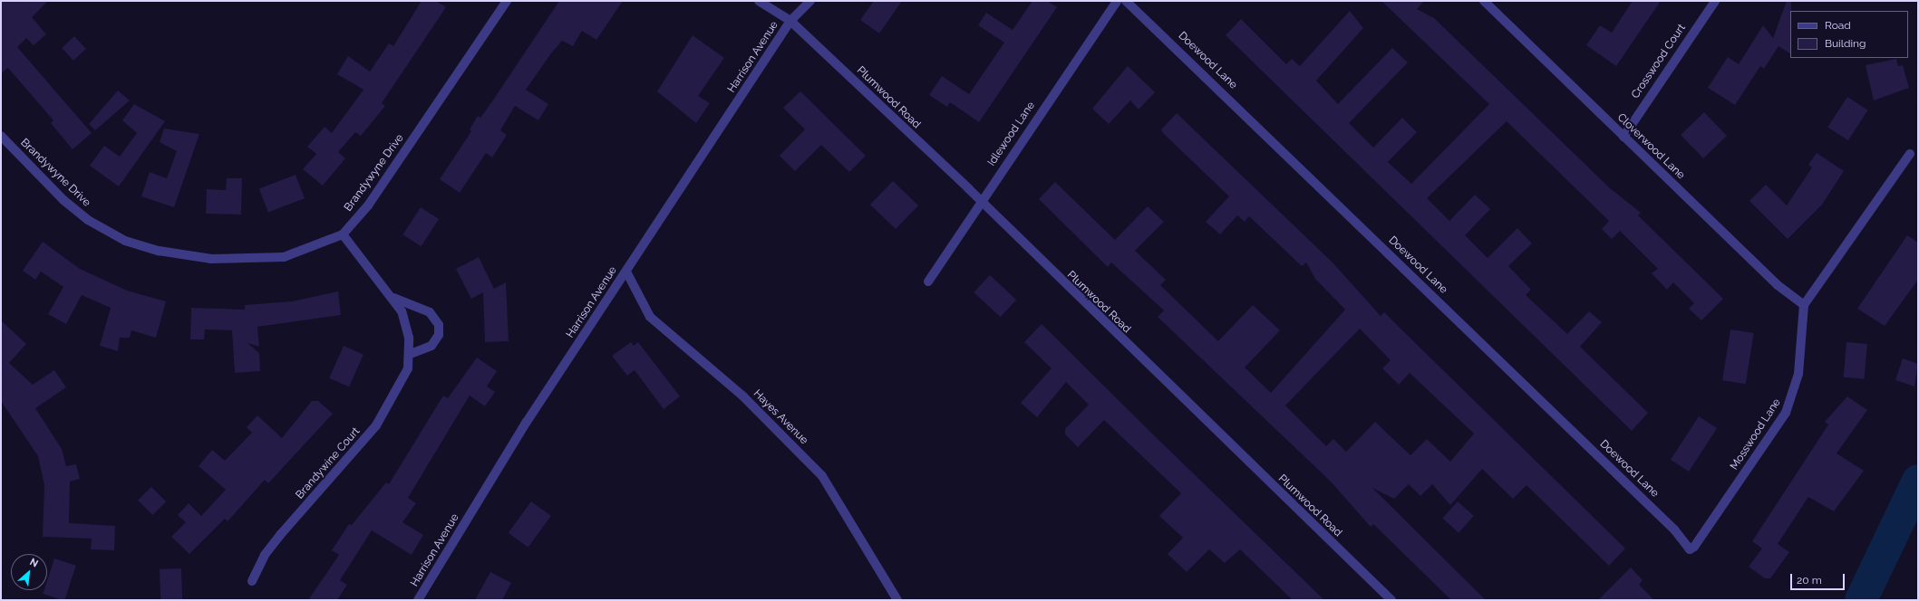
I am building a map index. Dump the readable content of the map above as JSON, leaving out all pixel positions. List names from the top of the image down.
{
  "streets": {
    "street": [
      "Harrison Avenue",
      "Doewood Lane",
      "Crosswood Court",
      "Plumwood Road",
      "Idlewood Lane",
      "Cloverwood Lane",
      "Brandywyne Drive",
      "Hayes Avenue",
      "Mosswood Lane",
      "Brandywine Court"
    ]
  },
  "crossings": [
    ["Harrison Avenue", "Plumwood Road"],
    ["Harrison Avenue", "Hayes Avenue"],
    ["Doewood Lane", "Mosswood Lane"],
    ["Crosswood Court", "Cloverwood Lane"],
    ["Plumwood Road", "Idlewood Lane"],
    ["Cloverwood Lane", "Mosswood Lane"],
    ["Brandywyne Drive", "Brandywine Court"]
  ],
  "legend": ["Road", "Building"],
  "scale_bar": "20 m",
  "north": "top right"
}
